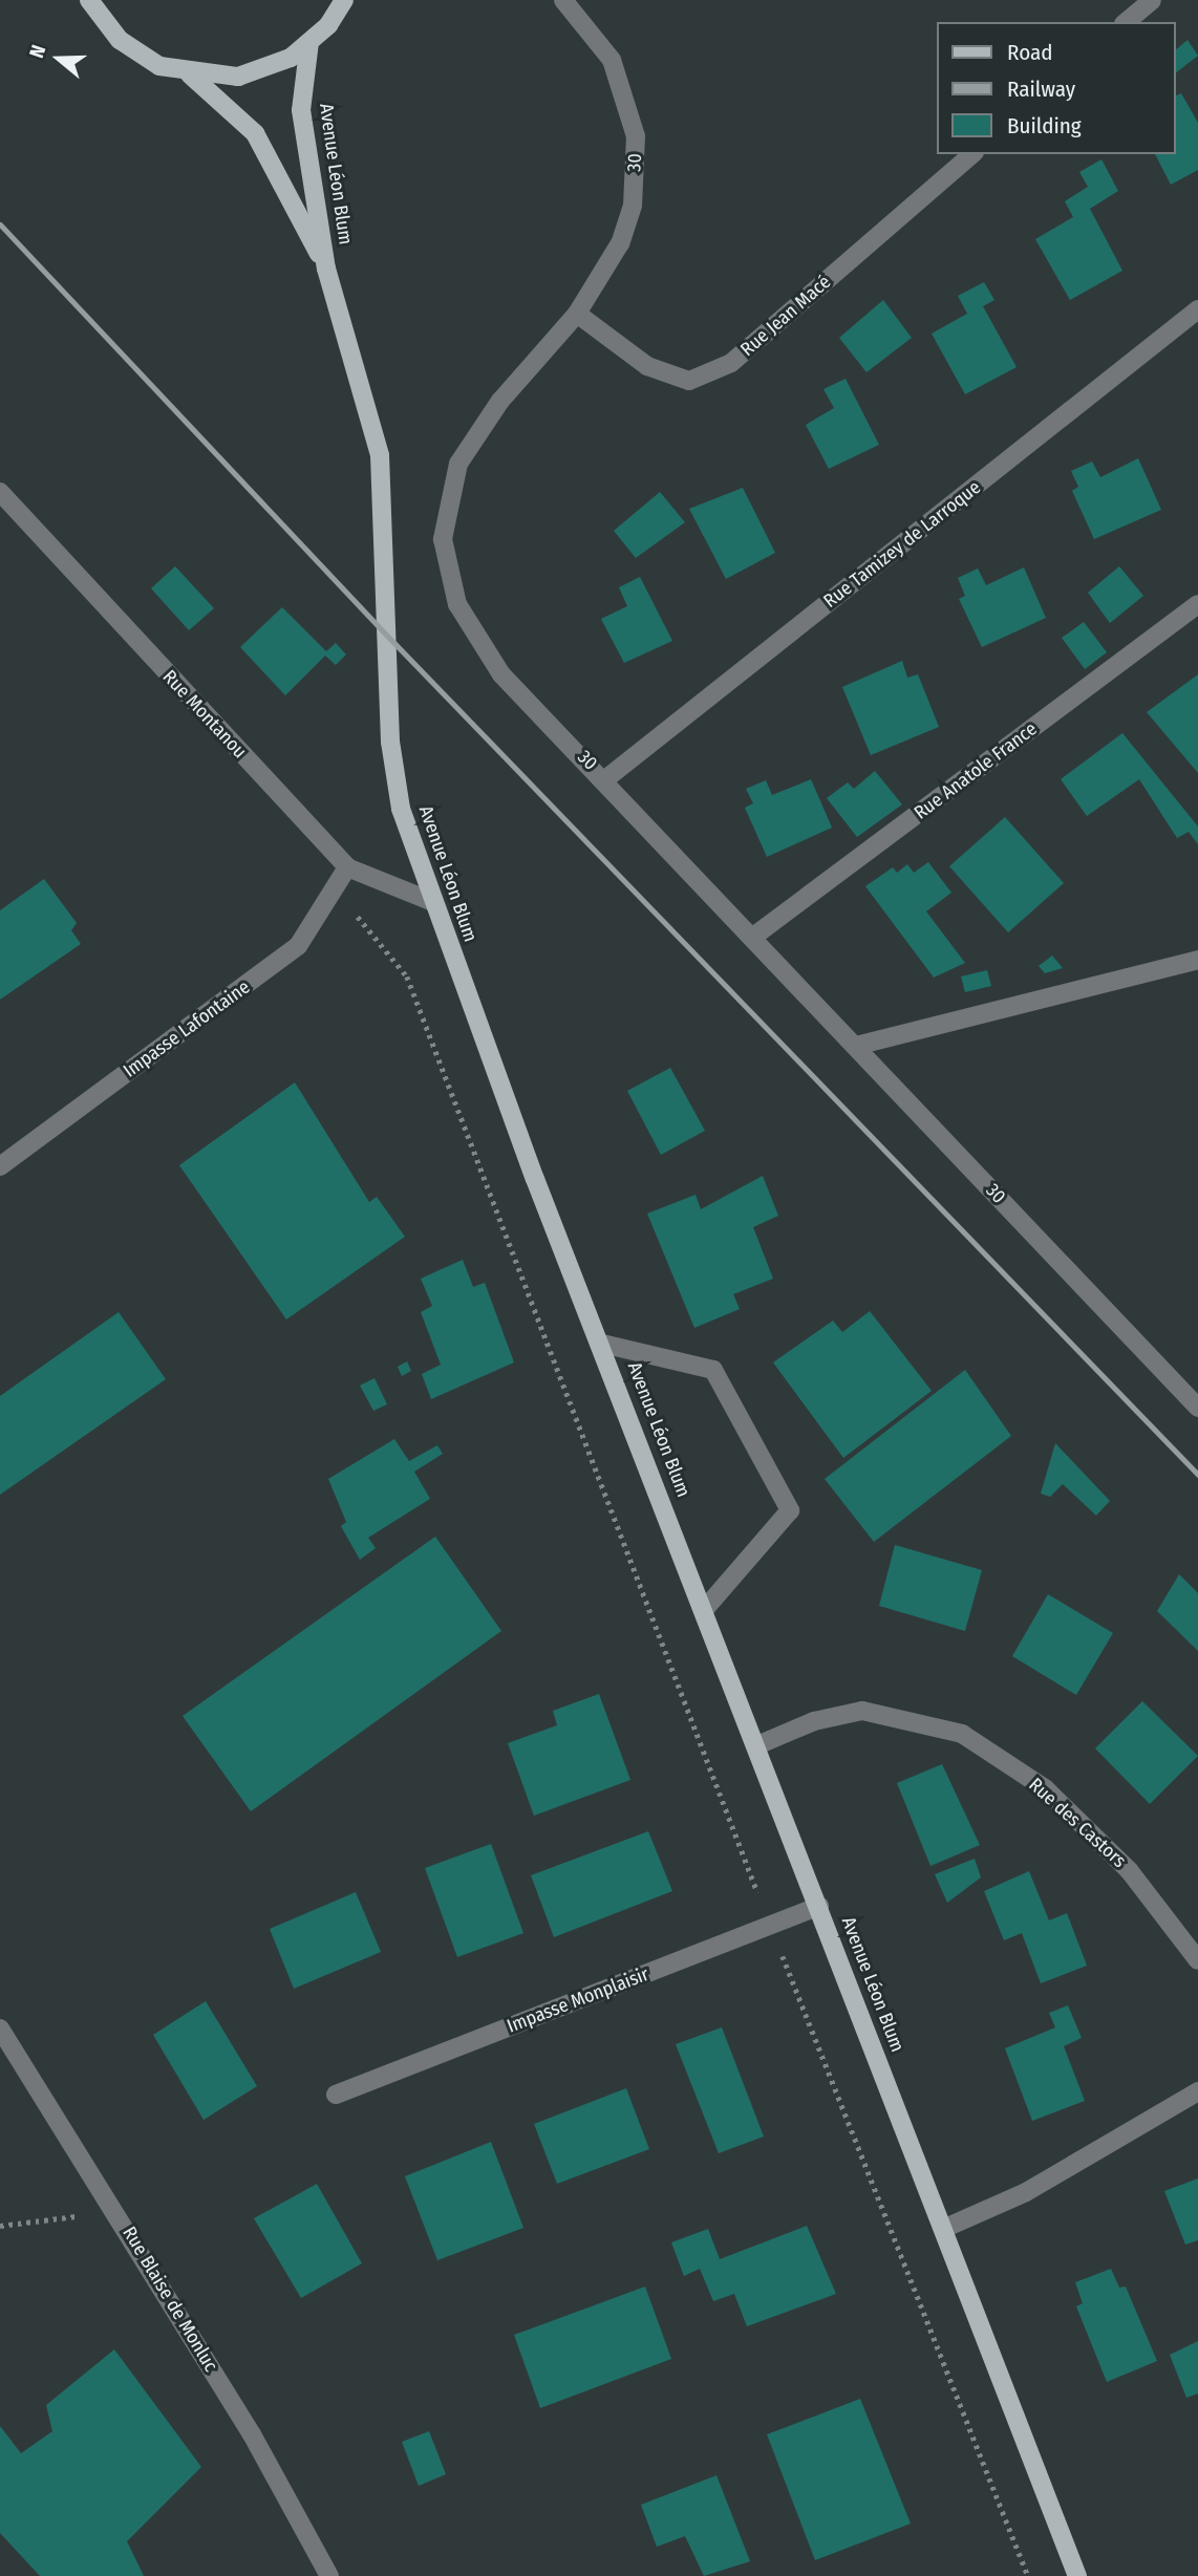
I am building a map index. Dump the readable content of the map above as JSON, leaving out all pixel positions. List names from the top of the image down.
{
  "streets": {
    "main road": ["Avenue Léon Blum"],
    "street": [
      "30",
      "Rue Jean Macé",
      "Rue Tamizey de Larroque",
      "Rue Montanou",
      "Rue Anatole France",
      "Impasse Lafontaine",
      "Rue des Castors",
      "Impasse Monplaisir",
      "Rue Blaise de Monluc"
    ]
  },
  "crossings": [
    ["30", "Rue Jean Macé"],
    ["30", "Rue Tamizey de Larroque"],
    ["30", "Rue Anatole France"],
    ["Avenue Léon Blum", "Rue Montanou"],
    ["Avenue Léon Blum", "Rue des Castors"],
    ["Avenue Léon Blum", "Impasse Monplaisir"],
    ["Rue Montanou", "Impasse Lafontaine"]
  ],
  "legend": ["Road", "Railway", "Building"],
  "north": "left"
}
